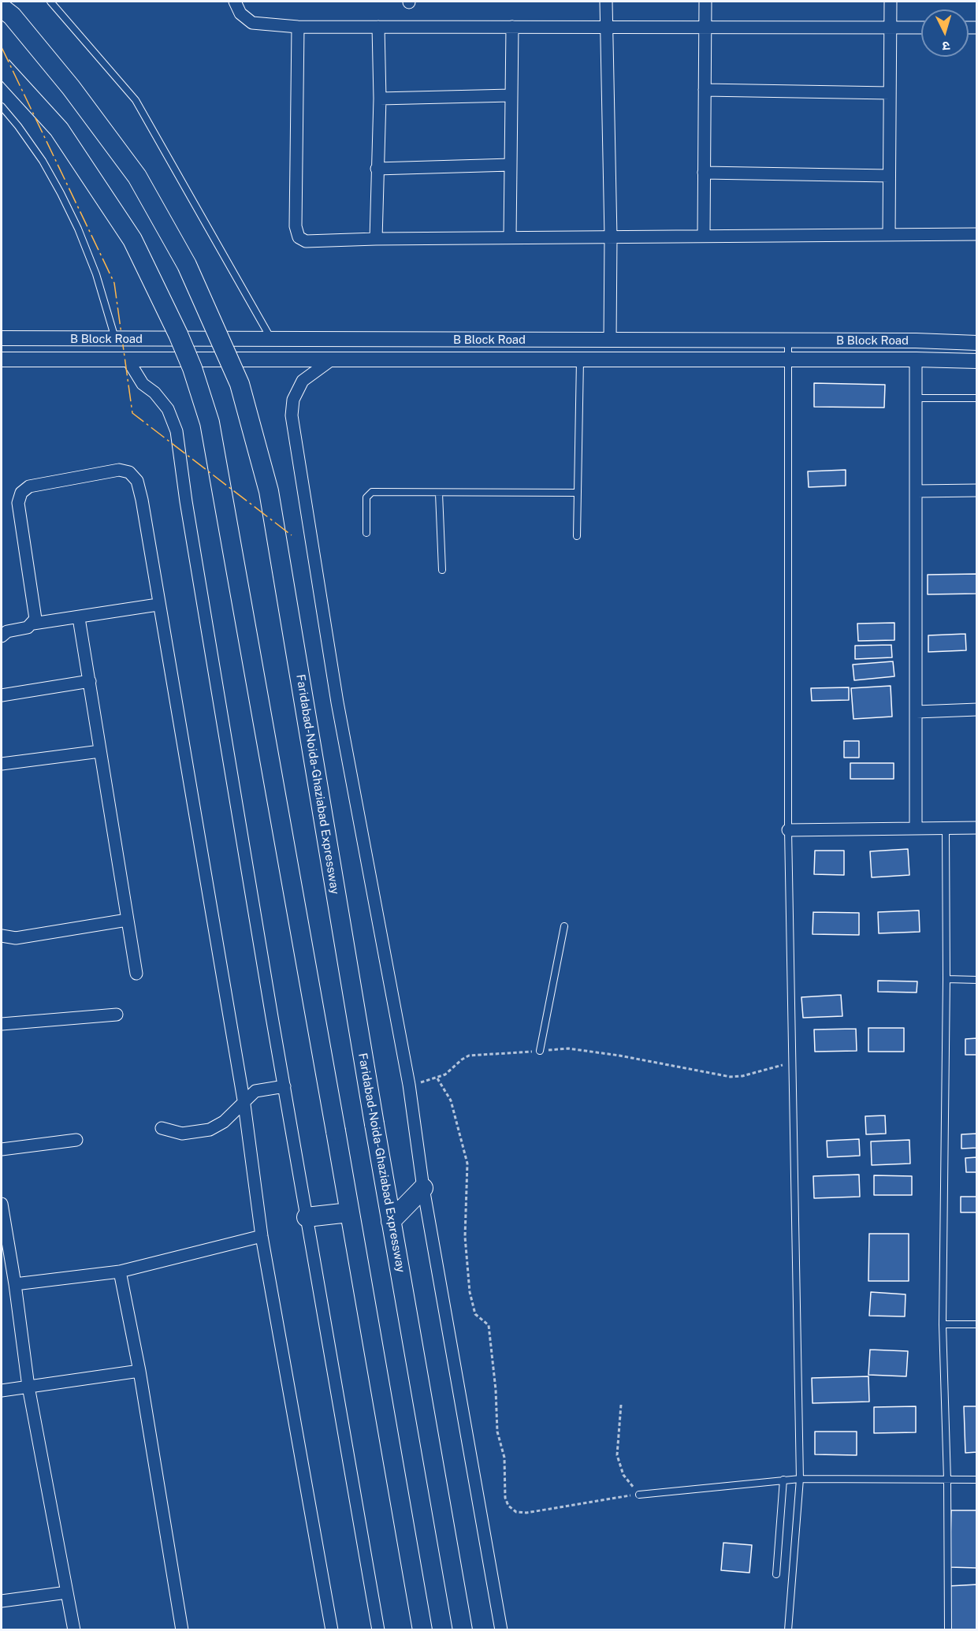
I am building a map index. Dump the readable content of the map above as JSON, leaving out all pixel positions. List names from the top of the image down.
{
  "streets": {
    "main road": ["Faridabad-Noida-Ghaziabad Expressway"],
    "street": ["B Block Road"]
  },
  "north": "bottom"
}
